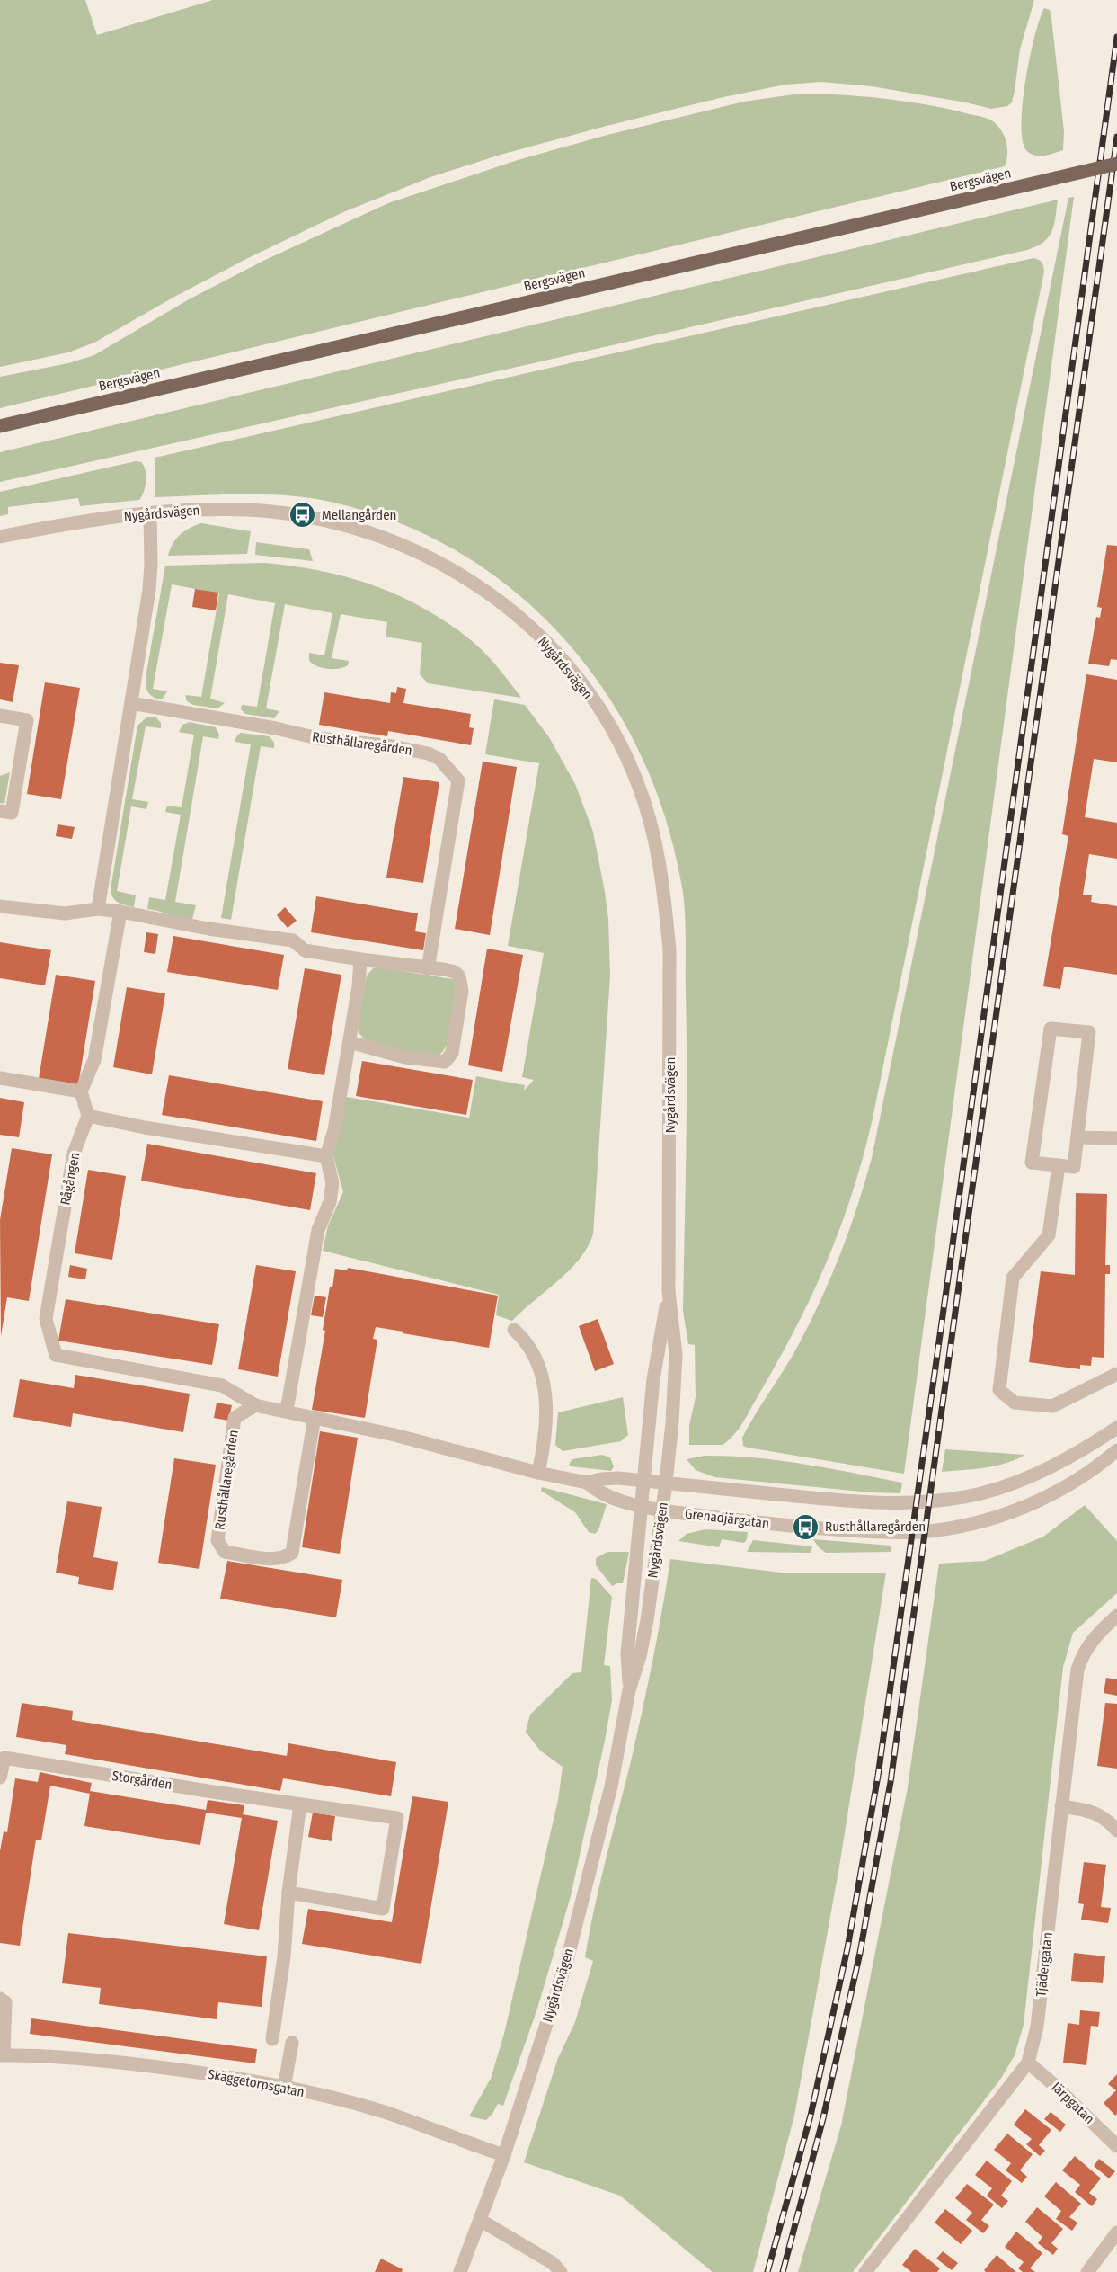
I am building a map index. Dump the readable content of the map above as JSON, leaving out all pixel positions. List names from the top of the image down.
{
  "streets": {
    "main road": ["Bergsvägen"],
    "street": [
      "Nygårdsvägen",
      "Rusthållaregården",
      "Rågången",
      "Grenadjärgatan",
      "Storgården",
      "Tjädergatan",
      "Skäggetorpsgatan",
      "Järpgatan"
    ]
  },
  "crossings": [
    ["Nygårdsvägen", "Grenadjärgatan"],
    ["Nygårdsvägen", "Skäggetorpsgatan"],
    ["Rusthållaregården", "Rågången"],
    ["Tjädergatan", "Järpgatan"]
  ],
  "places": {
    "bus stop": ["Mellangården", "Rusthållaregården"]
  }
}
